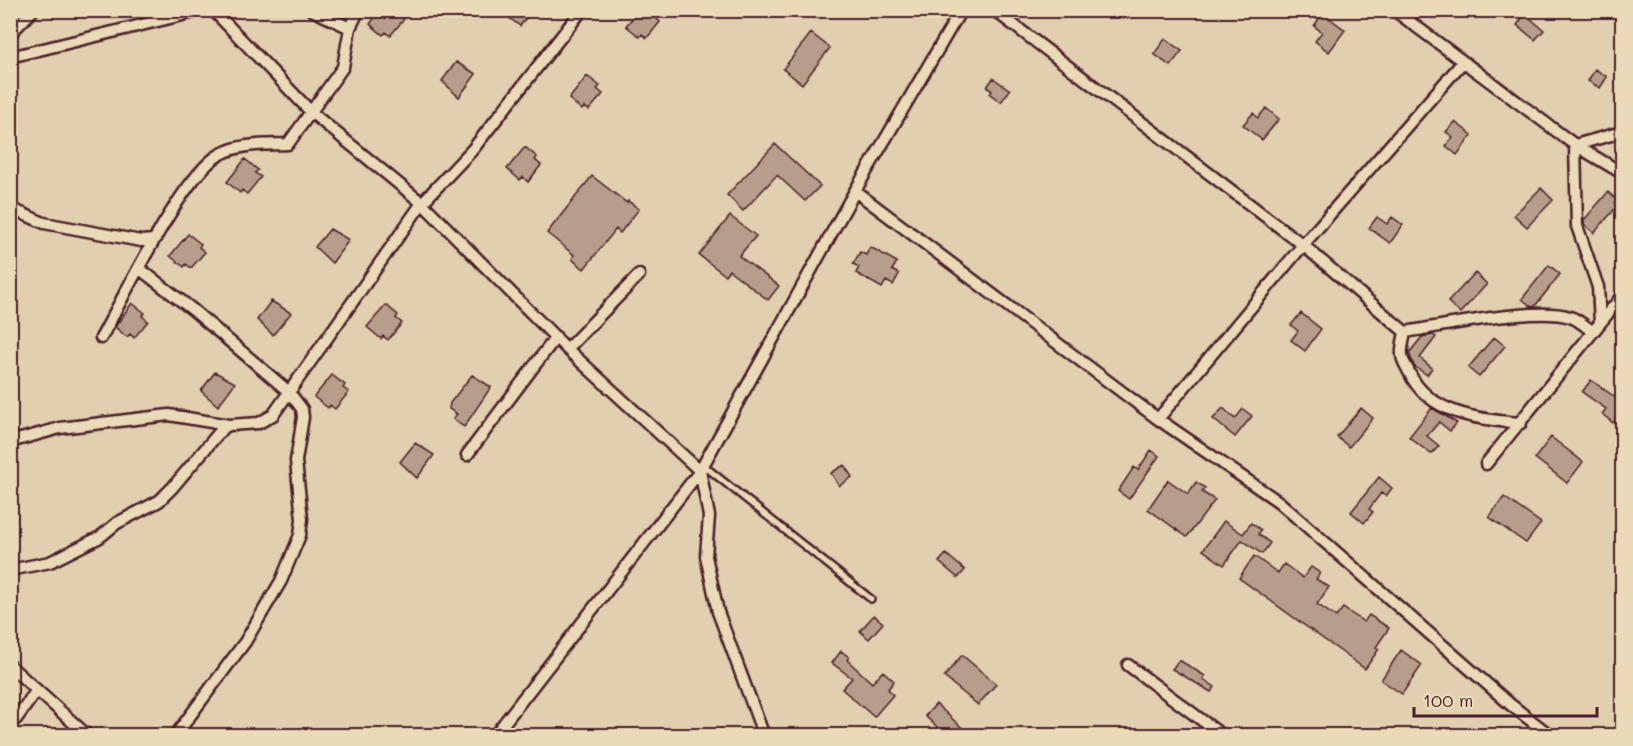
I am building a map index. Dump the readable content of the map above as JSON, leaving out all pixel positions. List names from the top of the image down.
{
  "scale_bar": "100 m"
}
